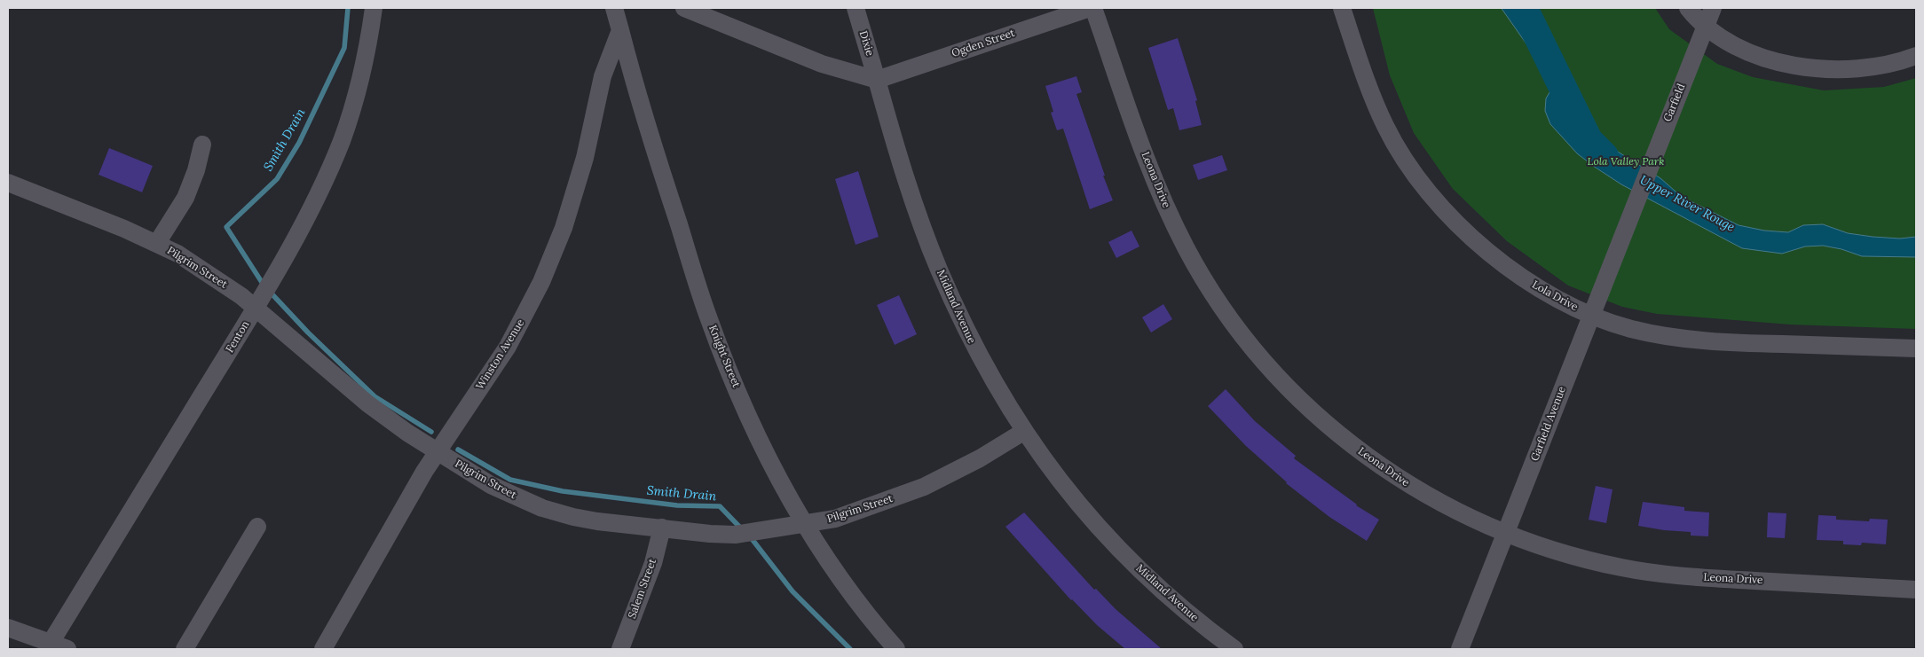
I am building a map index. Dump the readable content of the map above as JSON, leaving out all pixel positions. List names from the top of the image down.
{
  "streets": {
    "street": [
      "Dixie",
      "Ogden Street",
      "Garfield",
      "Leona Drive",
      "Pilgrim Street",
      "Lola Drive",
      "Midland Avenue",
      "Fenton",
      "Winston Avenue",
      "Knight Street",
      "Garfield Avenue",
      "Salem Street"
    ]
  },
  "crossings": [
    ["Dixie", "Ogden Street"],
    ["Dixie", "Midland Avenue"],
    ["Ogden Street", "Midland Avenue"],
    ["Garfield", "Garfield Avenue"],
    ["Leona Drive", "Garfield Avenue"],
    ["Pilgrim Street", "Midland Avenue"],
    ["Pilgrim Street", "Fenton"],
    ["Pilgrim Street", "Winston Avenue"],
    ["Pilgrim Street", "Knight Street"],
    ["Pilgrim Street", "Salem Street"],
    ["Lola Drive", "Garfield Avenue"],
    ["Winston Avenue", "Knight Street"]
  ],
  "water": ["Smith Drain", "Upper River Rouge"],
  "parks": ["Lola Valley Park"]
}
